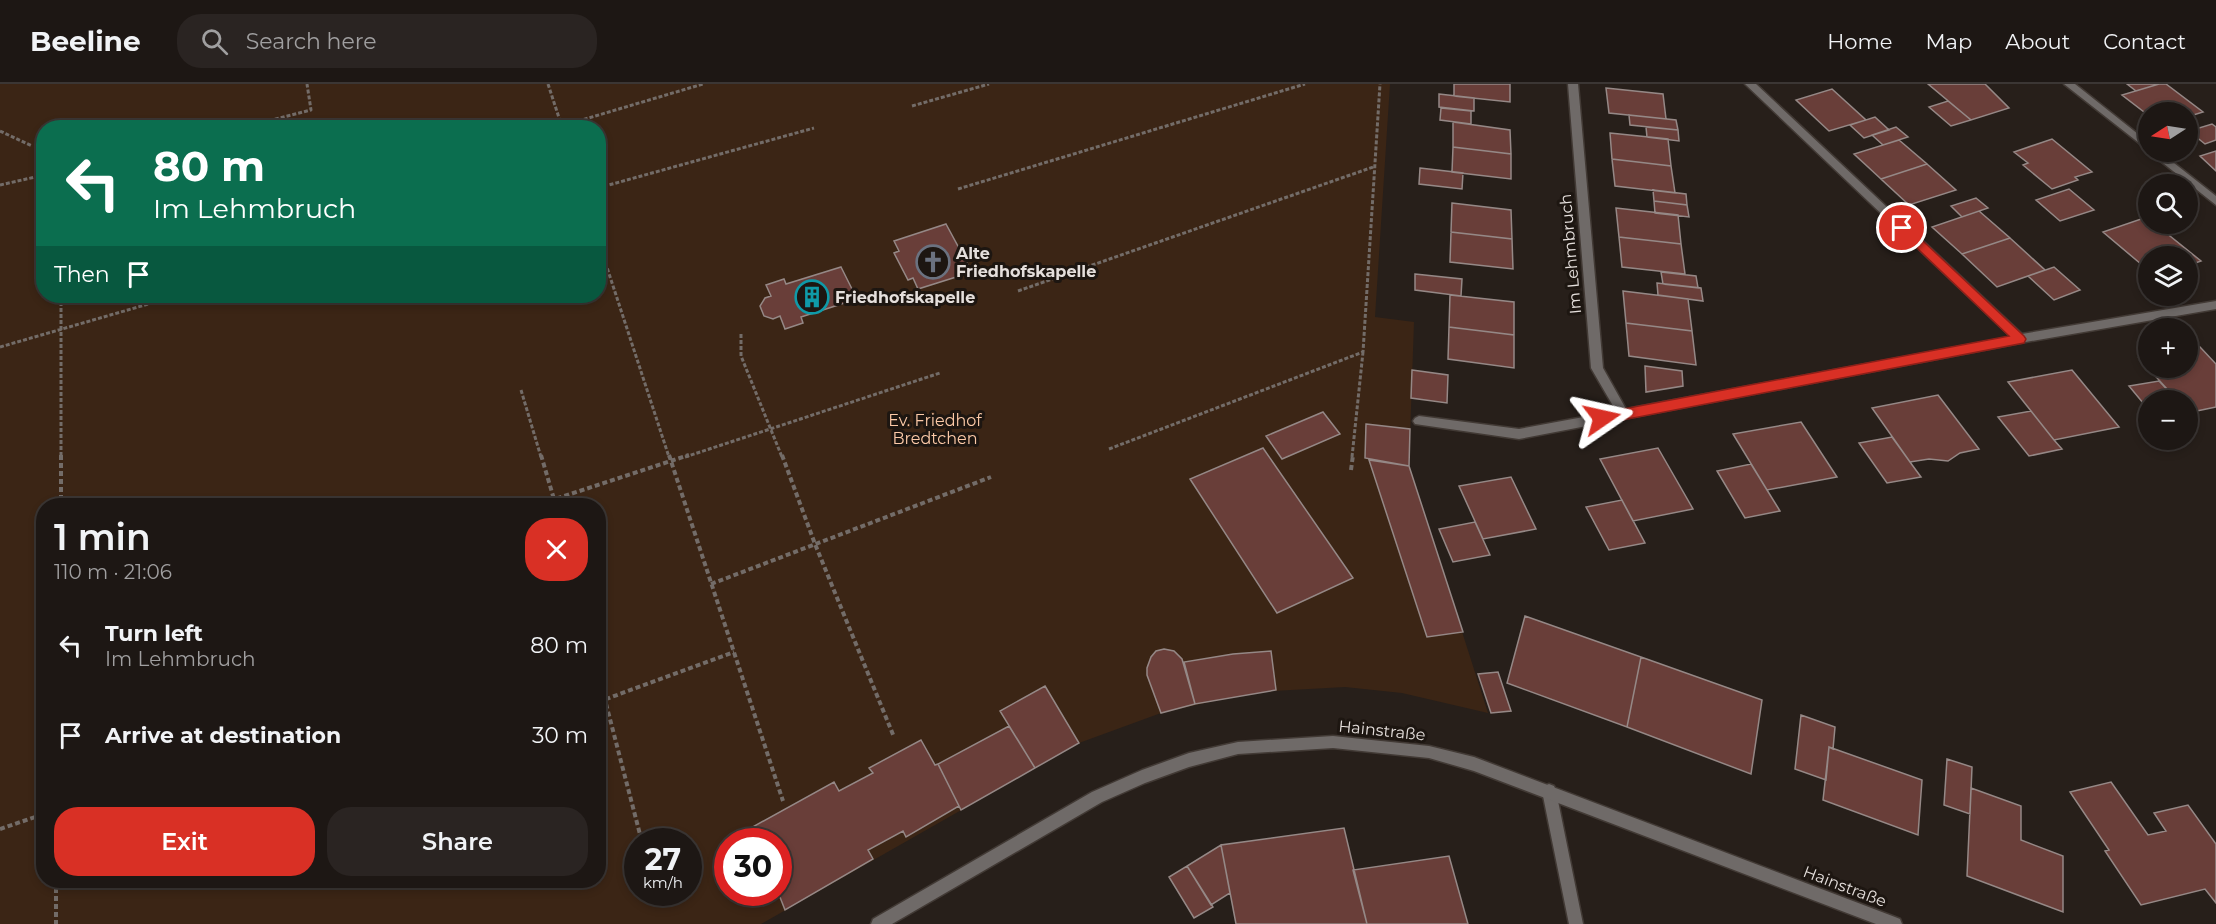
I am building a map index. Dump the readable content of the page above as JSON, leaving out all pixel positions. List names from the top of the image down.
{
  "streets": {
    "street": ["Im Lehmbruch", "Hainstraße"]
  },
  "parks": ["Ev. Friedhof Bredtchen"],
  "places": {
    "church": ["Alte Friedhofskapelle"],
    "building": ["Friedhofskapelle"]
  },
  "north": "left",
  "page": {
    "header": "Beeline",
    "search": "Search here",
    "nav": [
      "Home",
      "Map",
      "About",
      "Contact"
    ],
    "map_buttons": ["+", "−"],
    "turn": ["80 m", "Im Lehmbruch"],
    "then": "Then",
    "heading": ["1 min", "110 m · 21:06"],
    "list": [
      {
        "name": "Turn left",
        "note": "Im Lehmbruch",
        "value": "80 m"
      },
      {
        "name": "Arrive at destination",
        "value": "30 m"
      }
    ],
    "buttons": ["Exit", "Share"],
    "speed": "27 km/h",
    "limit": "30"
  }
}
